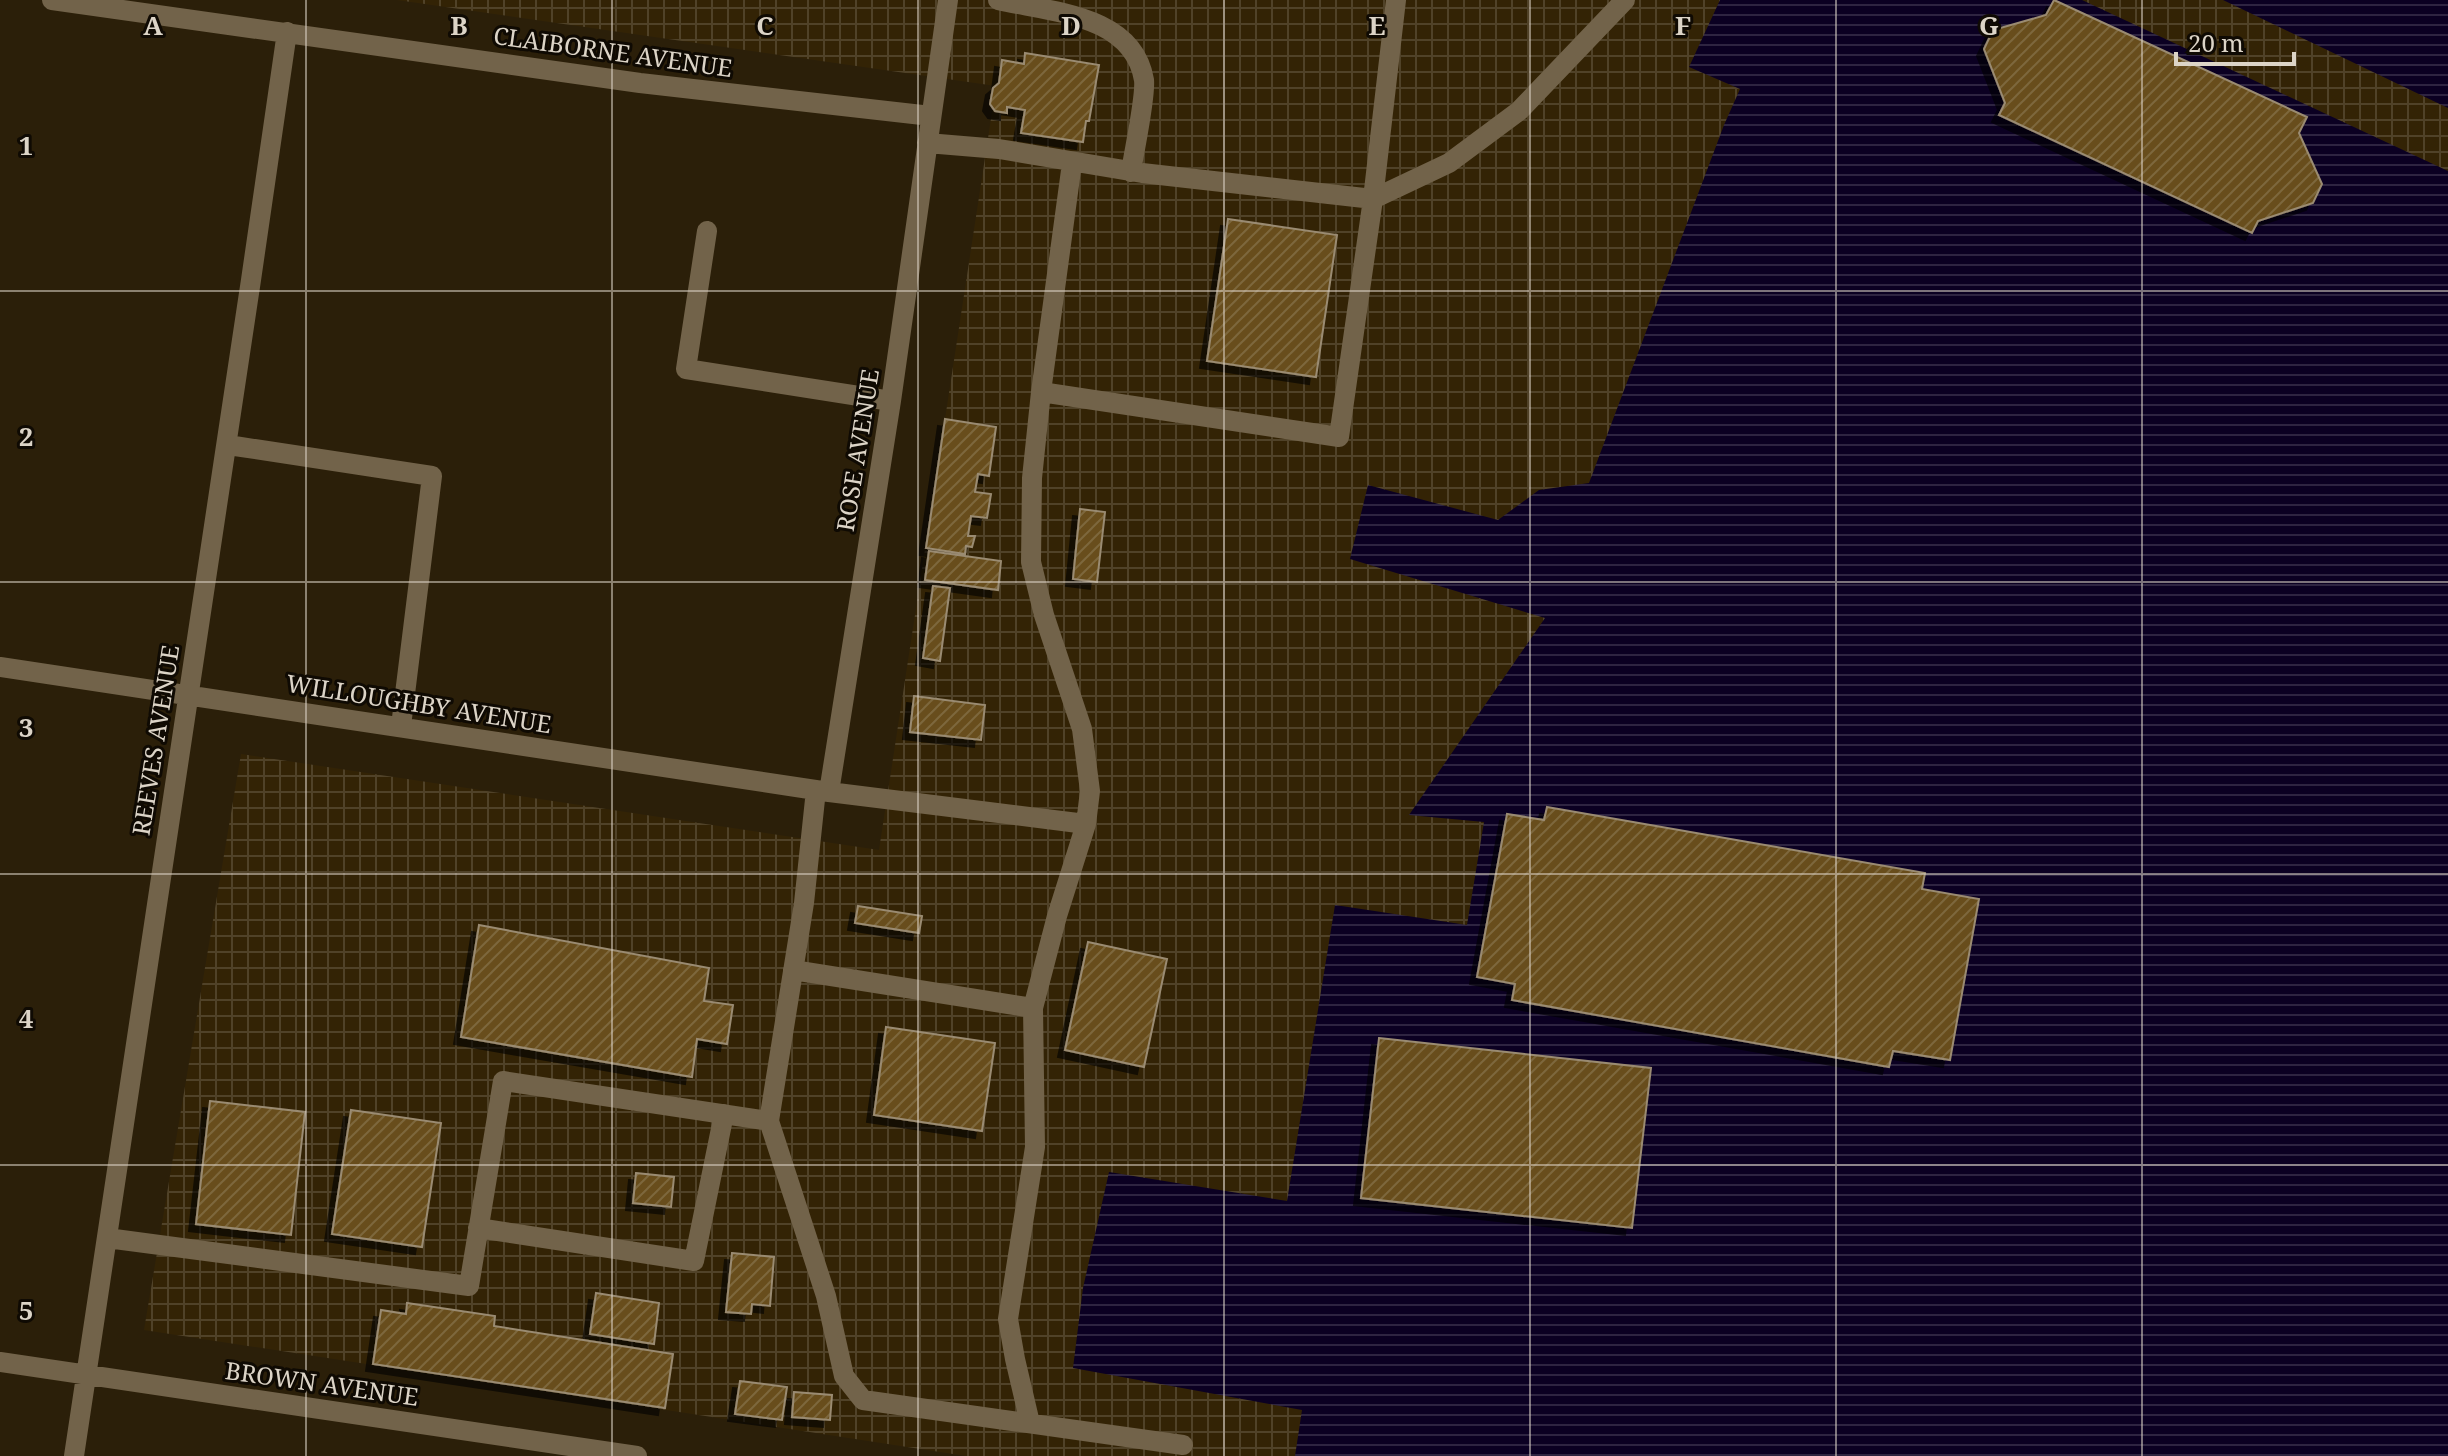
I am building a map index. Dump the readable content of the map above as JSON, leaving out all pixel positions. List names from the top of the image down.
{
  "streets": {
    "street": [
      "CLAIBORNE AVENUE",
      "ROSE AVENUE",
      "WILLOUGHBY AVENUE",
      "REEVES AVENUE",
      "BROWN AVENUE"
    ]
  },
  "crossings": [
    ["CLAIBORNE AVENUE", "ROSE AVENUE"],
    ["CLAIBORNE AVENUE", "REEVES AVENUE"],
    ["ROSE AVENUE", "WILLOUGHBY AVENUE"],
    ["WILLOUGHBY AVENUE", "REEVES AVENUE"],
    ["REEVES AVENUE", "BROWN AVENUE"]
  ],
  "scale_bar": "20 m",
  "grid": {
    "columns": [
      "A",
      "B",
      "C",
      "D",
      "E",
      "F",
      "G"
    ],
    "rows": [
      "1",
      "2",
      "3",
      "4",
      "5"
    ]
  }
}
